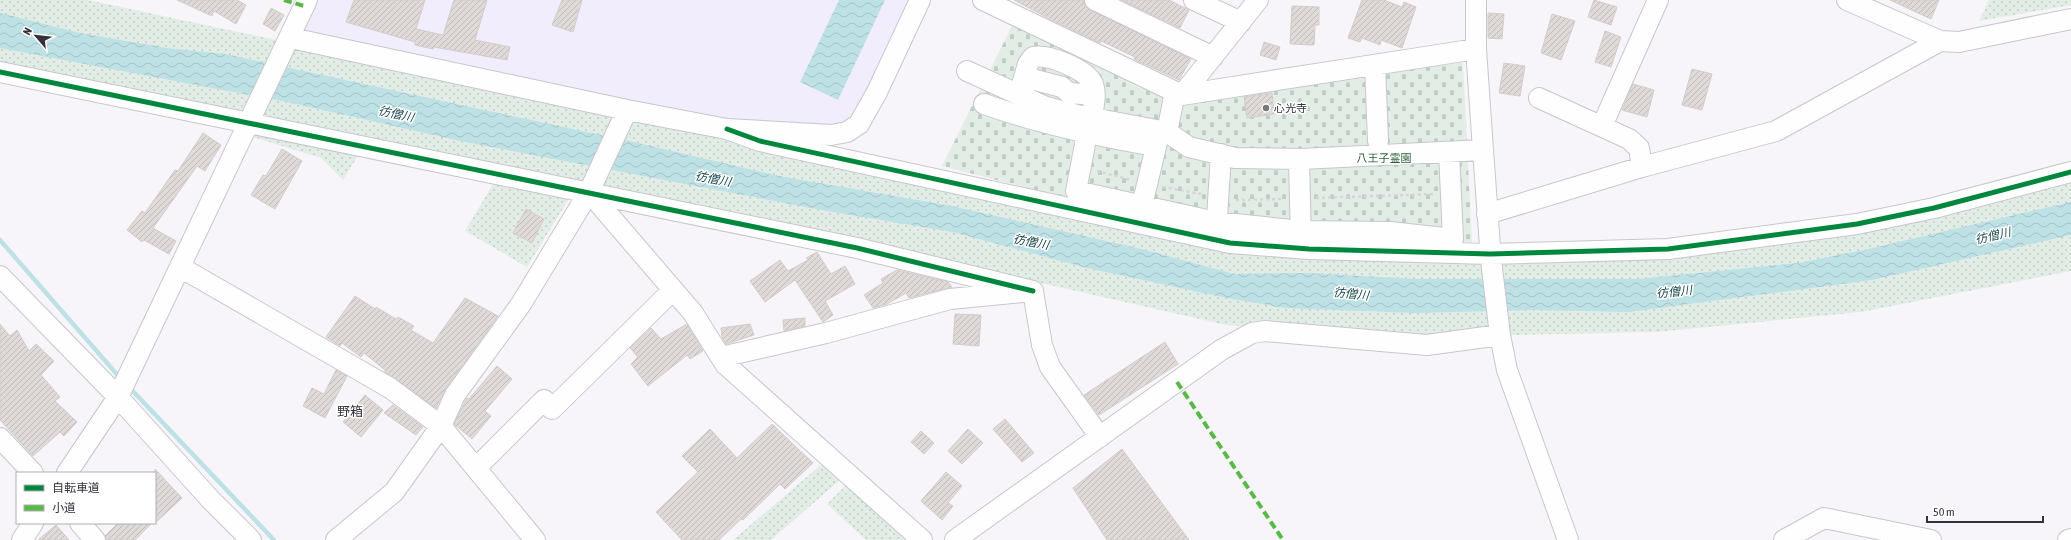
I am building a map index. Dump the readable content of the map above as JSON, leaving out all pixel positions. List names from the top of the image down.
{
  "districts": ["野箱"],
  "water": ["彷僧川"],
  "parks": ["八王子霊園"],
  "places": ["心光寺"],
  "legend": ["自転車道", "小道"],
  "scale_bar": "50 m",
  "north": "top left"
}
